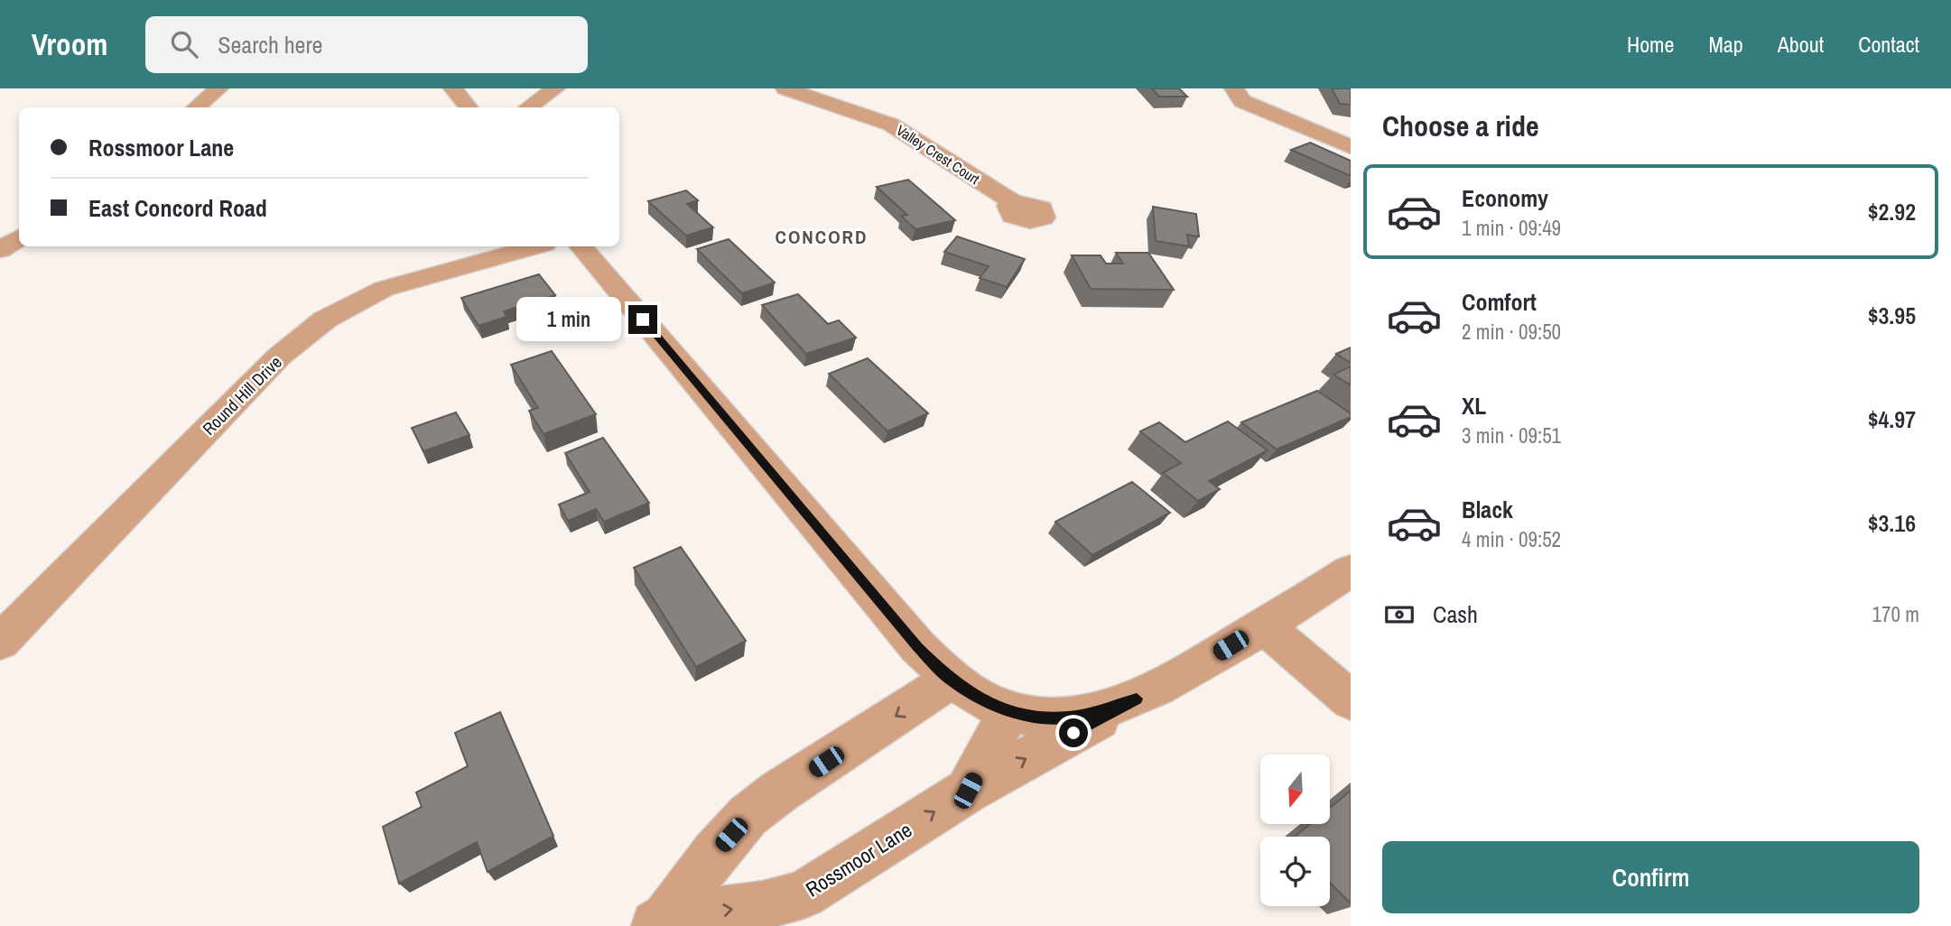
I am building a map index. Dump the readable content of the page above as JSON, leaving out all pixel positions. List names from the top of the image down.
{
  "streets": {
    "street": ["Valley Crest Court", "Round Hill Drive", "Rossmoor Lane"]
  },
  "districts": ["CONCORD"],
  "north": "bottom",
  "page": {
    "header": "Vroom",
    "search": "Search here",
    "nav": [
      "Home",
      "Map",
      "About",
      "Contact"
    ],
    "heading": "Choose a ride",
    "banner": ["Rossmoor Lane", "East Concord Road"],
    "list": [
      {
        "name": "Economy",
        "note": "1 min · 09:49",
        "value": "$2.92"
      },
      {
        "name": "Comfort",
        "note": "2 min · 09:50",
        "value": "$3.95"
      },
      {
        "name": "XL",
        "note": "3 min · 09:51",
        "value": "$4.97"
      },
      {
        "name": "Black",
        "note": "4 min · 09:52",
        "value": "$3.16"
      }
    ],
    "bubble": "1 min",
    "pay": ["Cash", "170 m"],
    "buttons": "Confirm"
  }
}
